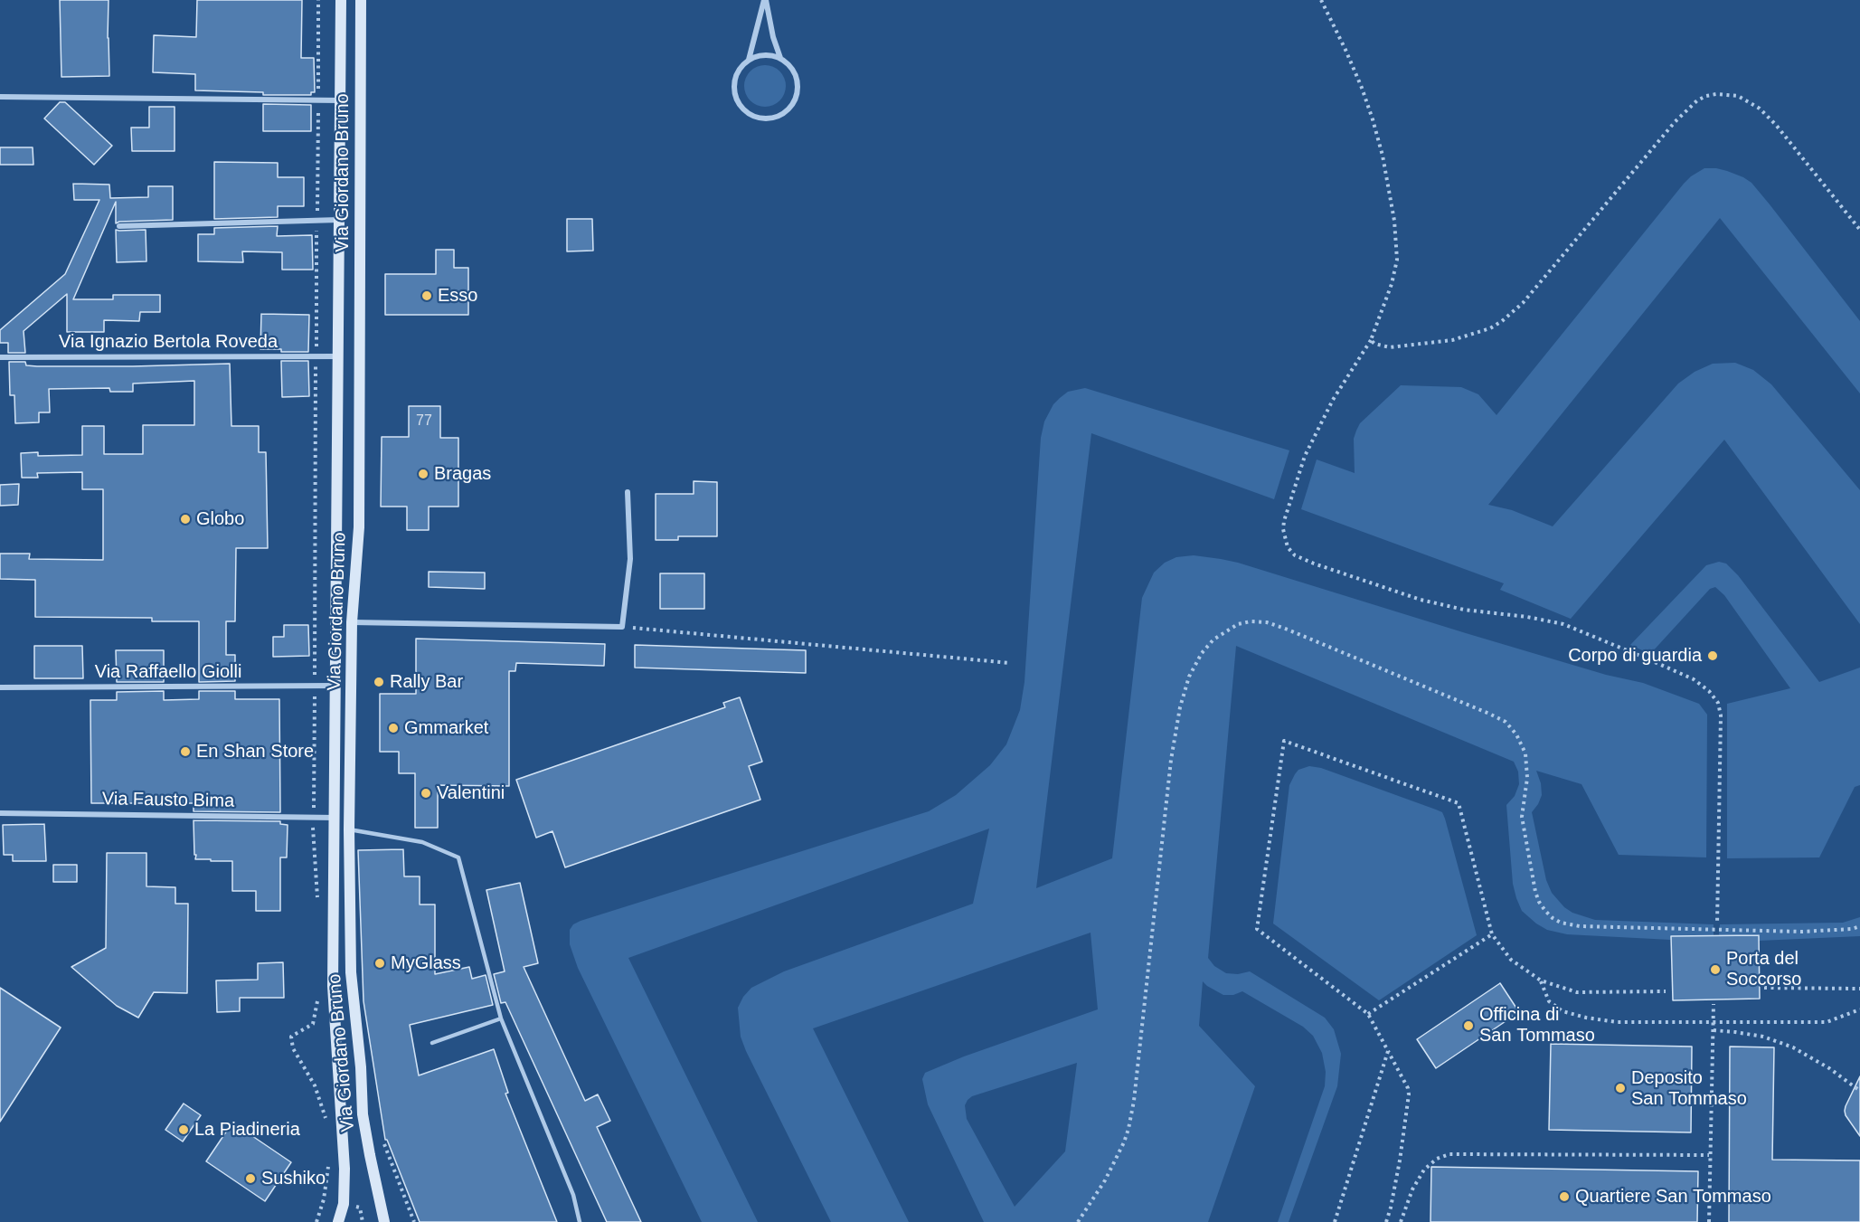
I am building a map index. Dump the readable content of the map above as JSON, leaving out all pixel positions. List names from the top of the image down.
{
  "streets": {
    "main road": ["Via Giordano Bruno"],
    "street": ["Via Ignazio Bertola Roveda", "Via Raffaello Giolli", "Via Fausto Bima"]
  },
  "crossings": [
    ["Via Giordano Bruno", "Via Ignazio Bertola Roveda"],
    ["Via Giordano Bruno", "Via Raffaello Giolli"],
    ["Via Giordano Bruno", "Via Fausto Bima"]
  ],
  "places": [
    "Esso",
    "Bragas",
    "Globo",
    "Corpo di guardia",
    "Rally Bar",
    "Gmmarket",
    "En Shan Store",
    "Valentini",
    "MyGlass",
    "Porta del Soccorso",
    "Officina di San Tommaso",
    "Deposito San Tommaso",
    "La Piadineria",
    "Sushiko",
    "Quartiere San Tommaso"
  ],
  "house_numbers": ["77"]
}
